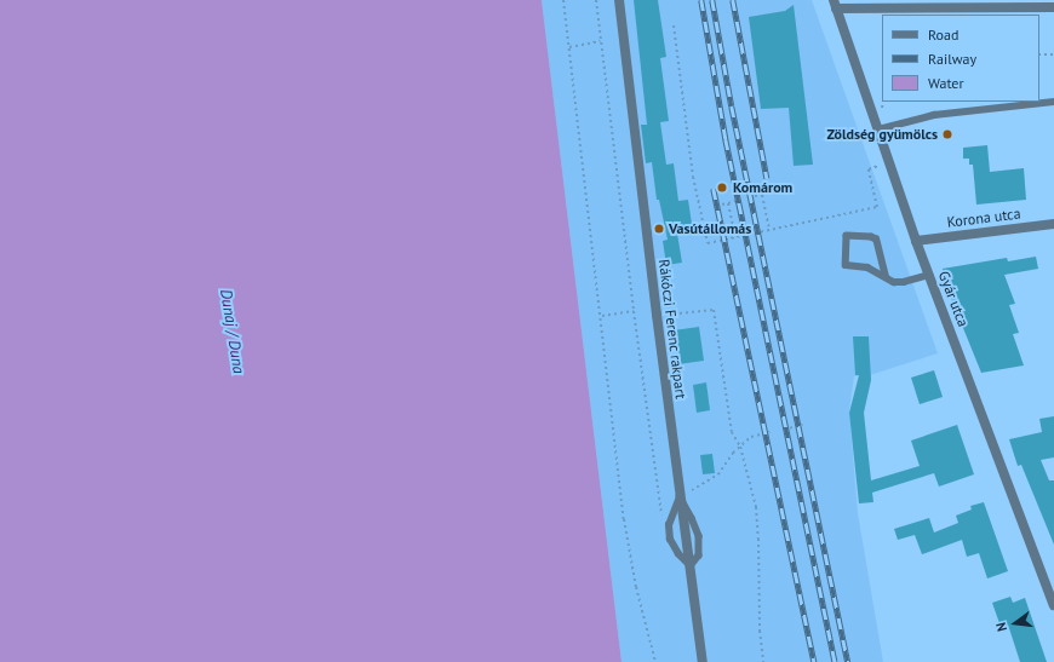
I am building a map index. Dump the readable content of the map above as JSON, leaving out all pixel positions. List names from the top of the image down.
{
  "streets": {
    "street": ["Korona utca", "Gyár utca", "Rákóczi Ferenc rakpart"]
  },
  "crossings": [
    ["Korona utca", "Gyár utca"]
  ],
  "water": ["Dunaj / Duna"],
  "places": ["Zöldség gyümölcs", "Komárom", "Vasútállomás"],
  "legend": ["Road", "Railway", "Water"],
  "north": "left"
}
